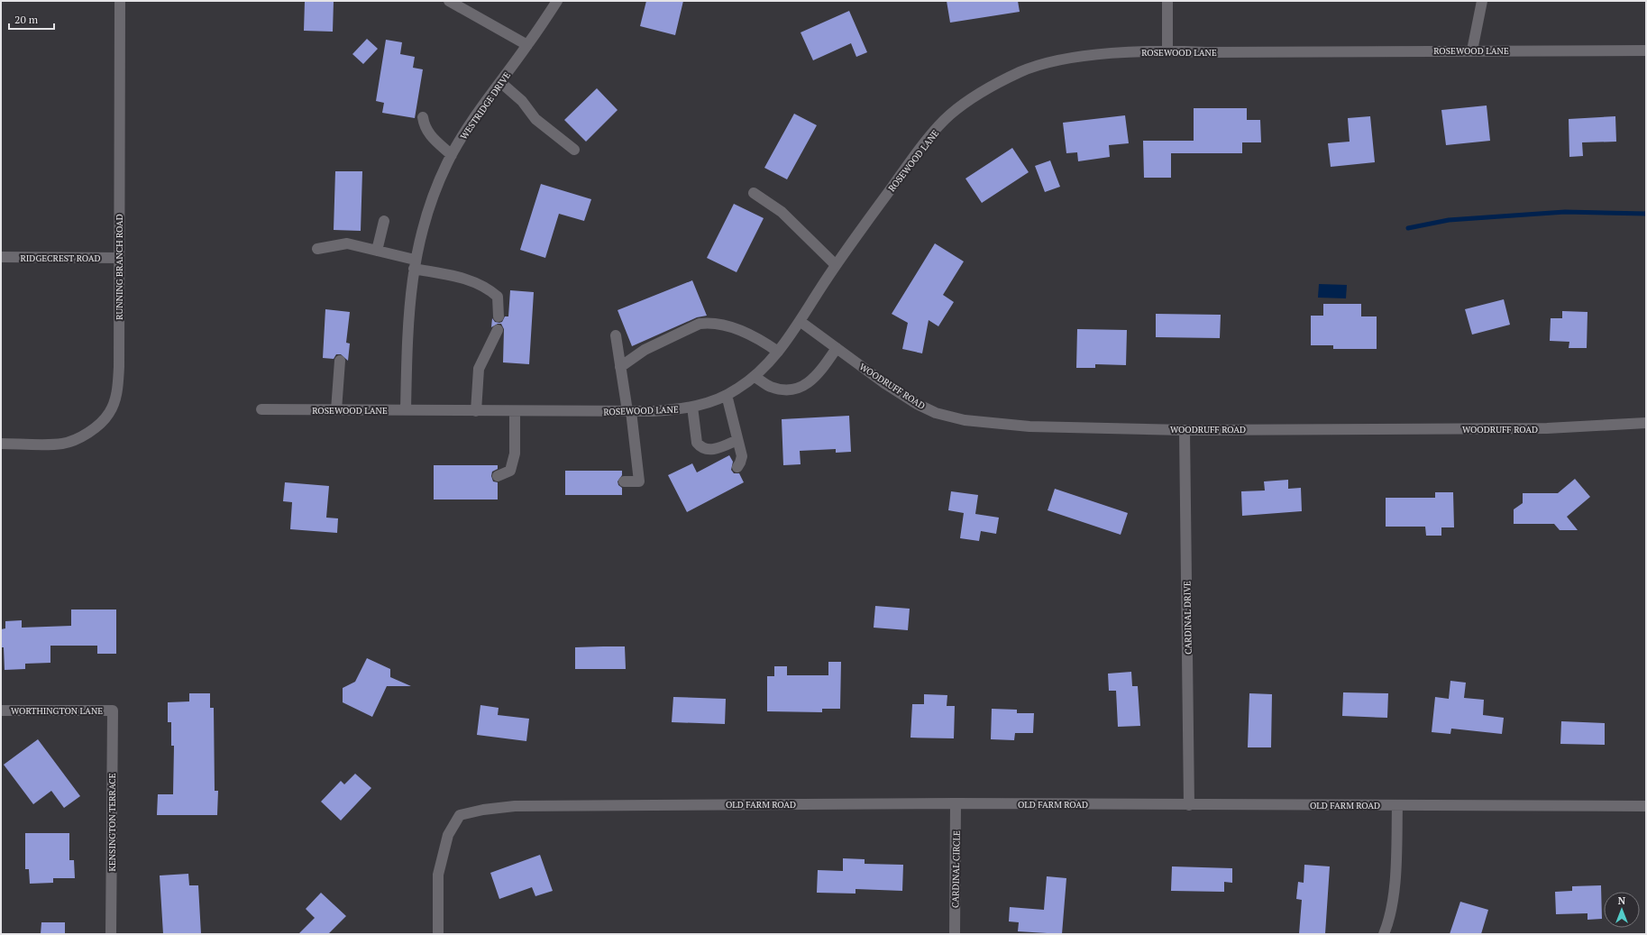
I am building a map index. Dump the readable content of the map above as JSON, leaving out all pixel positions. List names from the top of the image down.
{
  "streets": {
    "street": [
      "ROSEWOOD LANE",
      "WESTRIDGE DRIVE",
      "RIDGECREST ROAD",
      "RUNNING BRANCH ROAD",
      "WOODRUFF ROAD",
      "CARDINAL DRIVE",
      "WORTHINGTON LANE",
      "OLD FARM ROAD",
      "KENSINGTON TERRACE",
      "CARDINAL CIRCLE"
    ]
  },
  "crossings": [
    ["ROSEWOOD LANE", "WESTRIDGE DRIVE"],
    ["ROSEWOOD LANE", "WOODRUFF ROAD"],
    ["RIDGECREST ROAD", "RUNNING BRANCH ROAD"],
    ["WOODRUFF ROAD", "CARDINAL DRIVE"],
    ["CARDINAL DRIVE", "OLD FARM ROAD"],
    ["WORTHINGTON LANE", "KENSINGTON TERRACE"],
    ["OLD FARM ROAD", "CARDINAL CIRCLE"]
  ],
  "scale_bar": "20 m",
  "north": "top"
}
